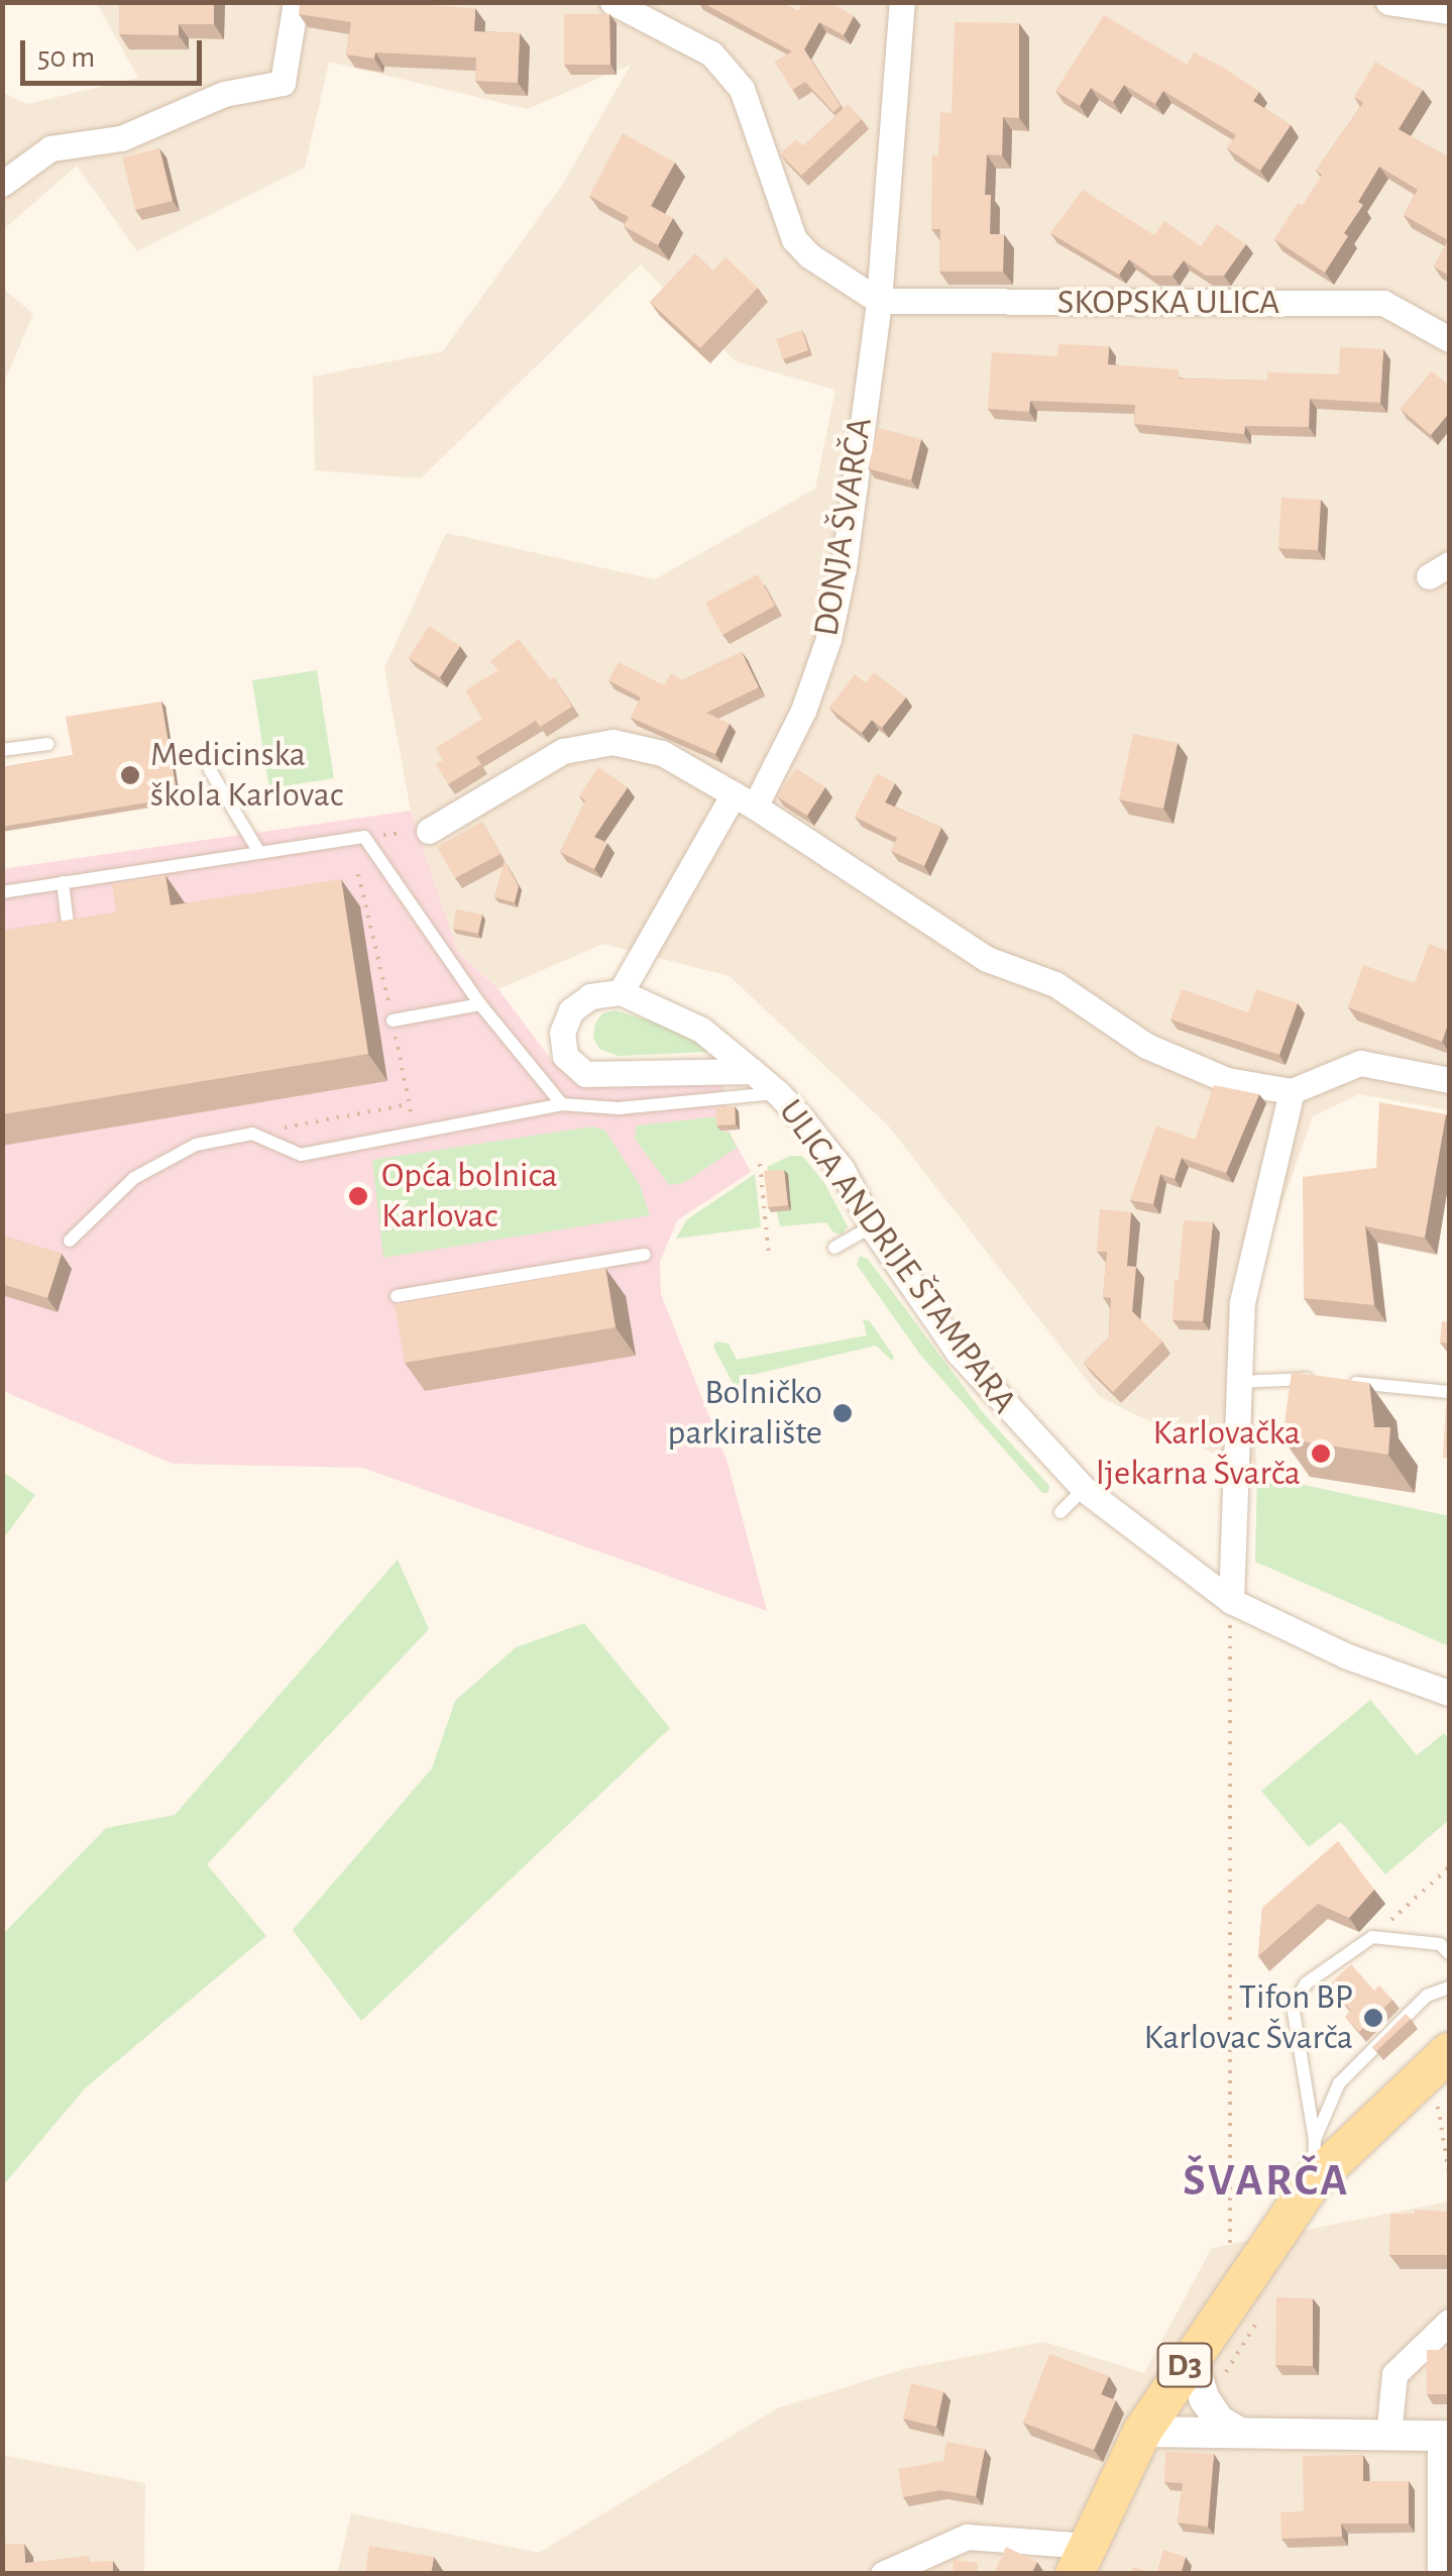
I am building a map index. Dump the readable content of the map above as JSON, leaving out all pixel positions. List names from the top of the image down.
{
  "streets": {
    "main road": ["D3"],
    "street": ["SKOPSKA ULICA", "DONJA ŠVARČA", "ULICA ANDRIJE ŠTAMPARA"]
  },
  "crossings": [
    ["SKOPSKA ULICA", "DONJA ŠVARČA"],
    ["DONJA ŠVARČA", "ULICA ANDRIJE ŠTAMPARA"]
  ],
  "districts": ["ŠVARČA"],
  "places": [
    "Medicinska škola Karlovac",
    "Opća bolnica Karlovac",
    "Bolničko parkiralište",
    "Karlovačka ljekarna Švarča",
    "Tifon BP Karlovac Švarča"
  ],
  "scale_bar": "50 m"
}
